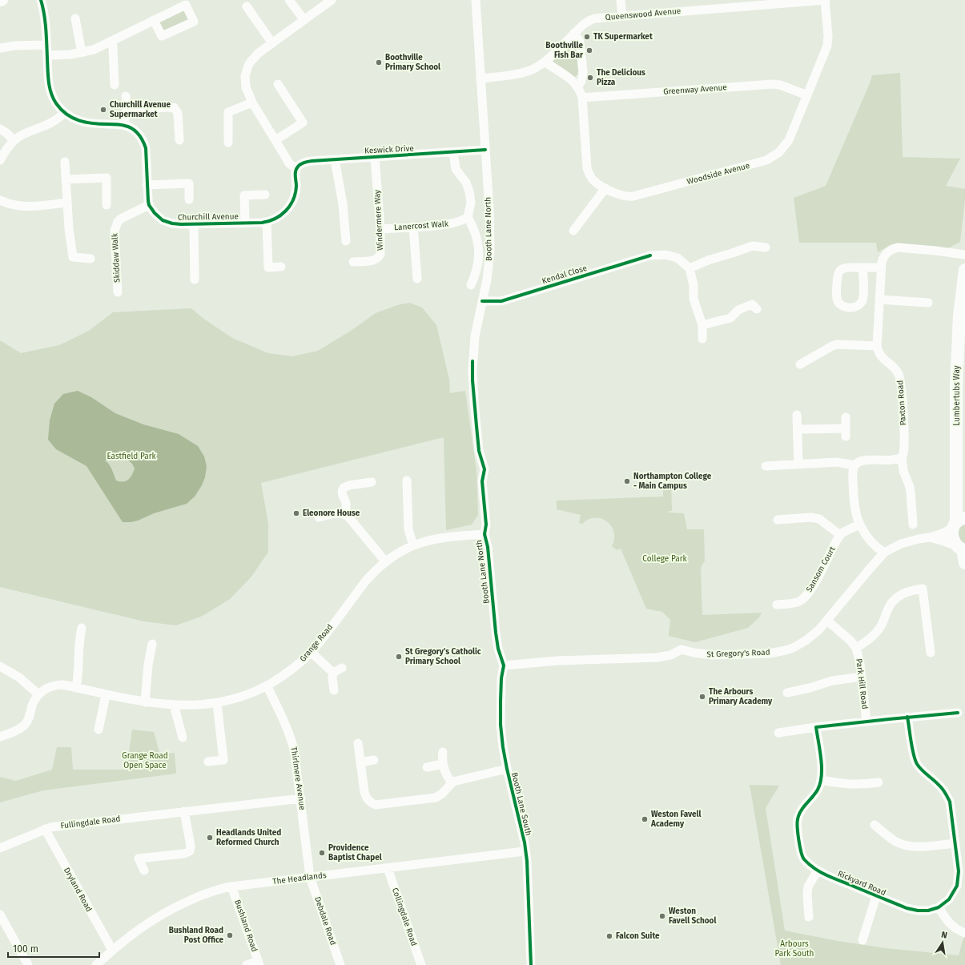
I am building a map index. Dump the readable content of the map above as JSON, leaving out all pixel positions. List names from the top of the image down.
{
  "streets": {
    "highway": ["Lumbertubs Way"],
    "street": [
      "Queenswood Avenue",
      "Greenway Avenue",
      "Keswick Drive",
      "Woodside Avenue",
      "Churchill Avenue",
      "Windermere Way",
      "Lanercost Walk",
      "Booth Lane North",
      "Skiddaw Walk",
      "Kendal Close",
      "Paxton Road",
      "Sansom Court",
      "Grange Road",
      "St Gregory's Road",
      "Park Hill Road",
      "Thirlmere Avenue",
      "Booth Lane South",
      "Fullingdale Road",
      "The Headlands",
      "Rickyard Road",
      "Dryland Road",
      "Collingdale Road",
      "Debdale Road",
      "Bushland Road"
    ]
  },
  "crossings": [
    ["Queenswood Avenue", "Woodside Avenue"],
    ["Queenswood Avenue", "Booth Lane North"],
    ["Greenway Avenue", "Woodside Avenue"],
    ["Keswick Drive", "Churchill Avenue"],
    ["Keswick Drive", "Windermere Way"],
    ["Keswick Drive", "Booth Lane North"],
    ["Churchill Avenue", "Skiddaw Walk"],
    ["Windermere Way", "Lanercost Walk"],
    ["Booth Lane North", "Kendal Close"],
    ["Booth Lane North", "Grange Road"],
    ["Booth Lane North", "St Gregory's Road"],
    ["Booth Lane North", "Booth Lane South"],
    ["Grange Road", "Thirlmere Avenue"],
    ["St Gregory's Road", "Park Hill Road"],
    ["St Gregory's Road", "Booth Lane South"],
    ["Thirlmere Avenue", "Fullingdale Road"],
    ["Thirlmere Avenue", "The Headlands"],
    ["Thirlmere Avenue", "Debdale Road"],
    ["Booth Lane South", "The Headlands"],
    ["Fullingdale Road", "Dryland Road"],
    ["The Headlands", "Dryland Road"],
    ["The Headlands", "Collingdale Road"],
    ["The Headlands", "Debdale Road"],
    ["The Headlands", "Bushland Road"]
  ],
  "parks": [
    "Eastfield Park",
    "College Park",
    "Grange Road Open Space",
    "Arbours Park South"
  ],
  "places": [
    "TK Supermarket",
    "Boothville Fish Bar",
    "Boothville Primary School",
    "The Delicious Pizza",
    "Churchill Avenue Supermarket",
    "Northampton College - Main Campus",
    "Eleonore House",
    "St Gregory's Catholic Primary School",
    "The Arbours Primary Academy",
    "Weston Favell Academy",
    "Headlands United Reformed Church",
    "Providence Baptist Chapel",
    "Weston Favell School",
    "Bushland Road Post Office",
    "Falcon Suite"
  ],
  "scale_bar": "100 m",
  "north": "top"
}
